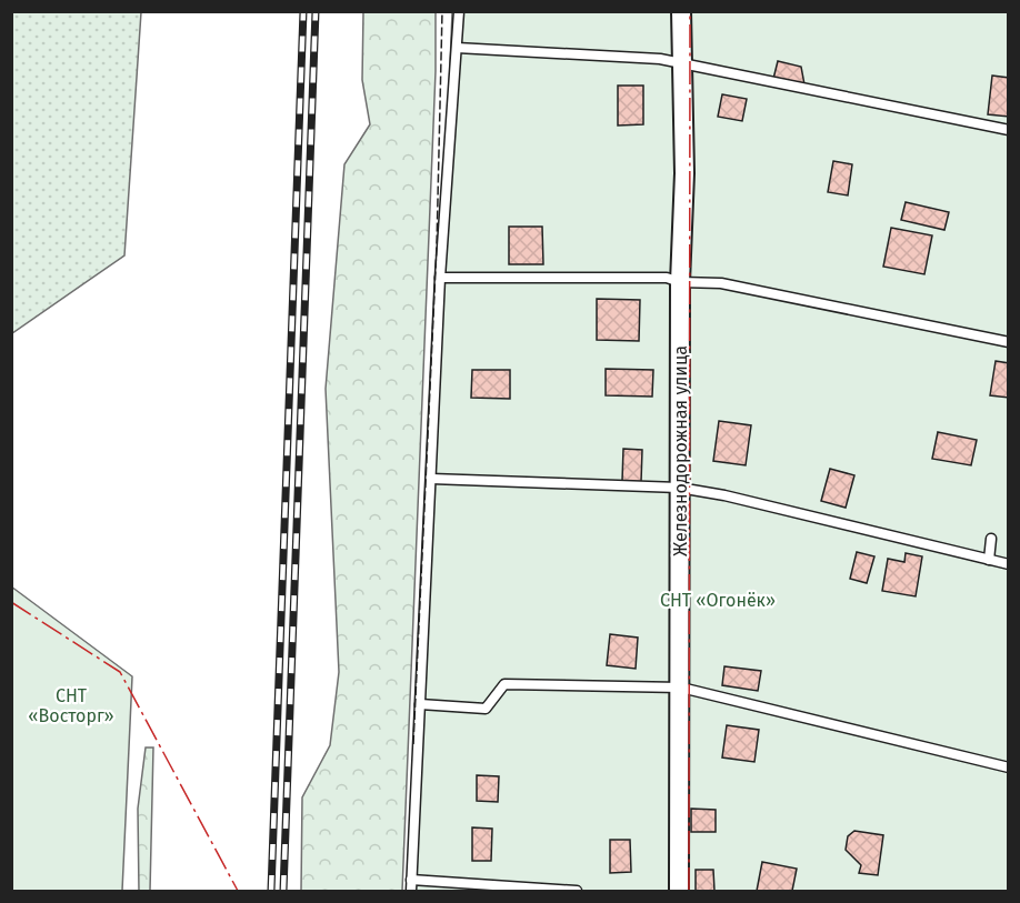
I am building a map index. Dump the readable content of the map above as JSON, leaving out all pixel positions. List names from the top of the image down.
{
  "streets": {
    "street": ["Железнодорожная улица"]
  },
  "parks": ["СНТ «Огонёк»", "СНТ «Восторг»"]
}
